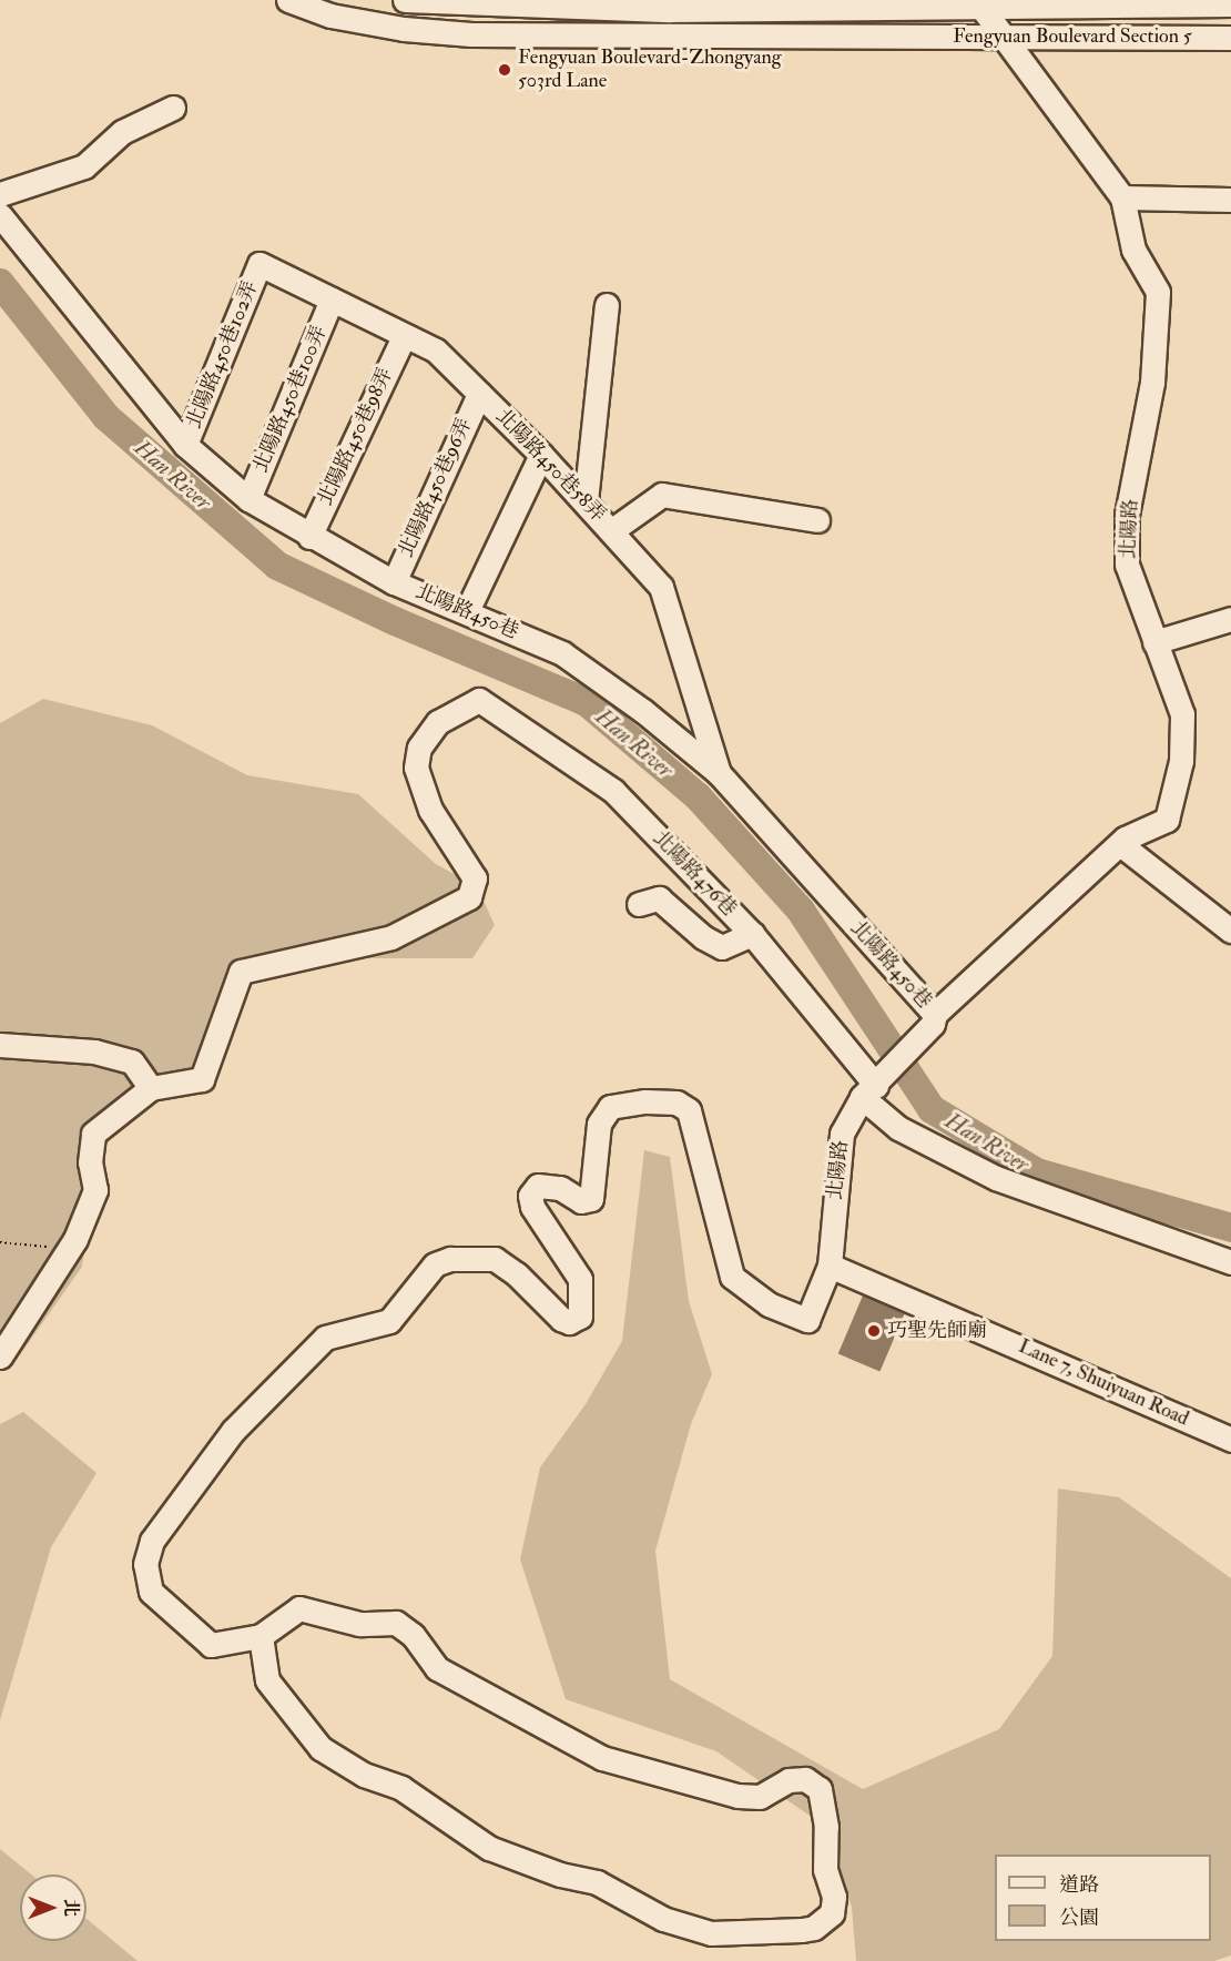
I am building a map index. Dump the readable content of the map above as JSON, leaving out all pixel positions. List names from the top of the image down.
{
  "streets": {
    "street": [
      "Fengyuan Boulevard Section 5",
      "北陽路450巷102弄",
      "北陽路450巷100弄",
      "北陽路450巷98弄",
      "北陽路450巷58弄",
      "北陽路450巷96弄",
      "北陽路",
      "北陽路450巷",
      "北陽路476巷",
      "Lane 7, Shuiyuan Road"
    ]
  },
  "crossings": [
    ["Fengyuan Boulevard Section 5", "北陽路"],
    ["北陽路450巷102弄", "北陽路450巷58弄"],
    ["北陽路450巷102弄", "北陽路450巷"],
    ["北陽路450巷100弄", "北陽路450巷58弄"],
    ["北陽路450巷100弄", "北陽路450巷"],
    ["北陽路450巷98弄", "北陽路450巷58弄"],
    ["北陽路450巷98弄", "北陽路450巷"],
    ["北陽路450巷58弄", "北陽路450巷96弄"],
    ["北陽路450巷58弄", "北陽路450巷"],
    ["北陽路450巷96弄", "北陽路450巷"],
    ["北陽路", "北陽路450巷"],
    ["北陽路", "北陽路476巷"],
    ["北陽路", "Lane 7, Shuiyuan Road"]
  ],
  "water": ["Han River"],
  "places": ["Fengyuan Boulevard-Zhongyang 503rd Lane", "巧聖先師廟"],
  "legend": ["道路", "公園"],
  "north": "right"
}
